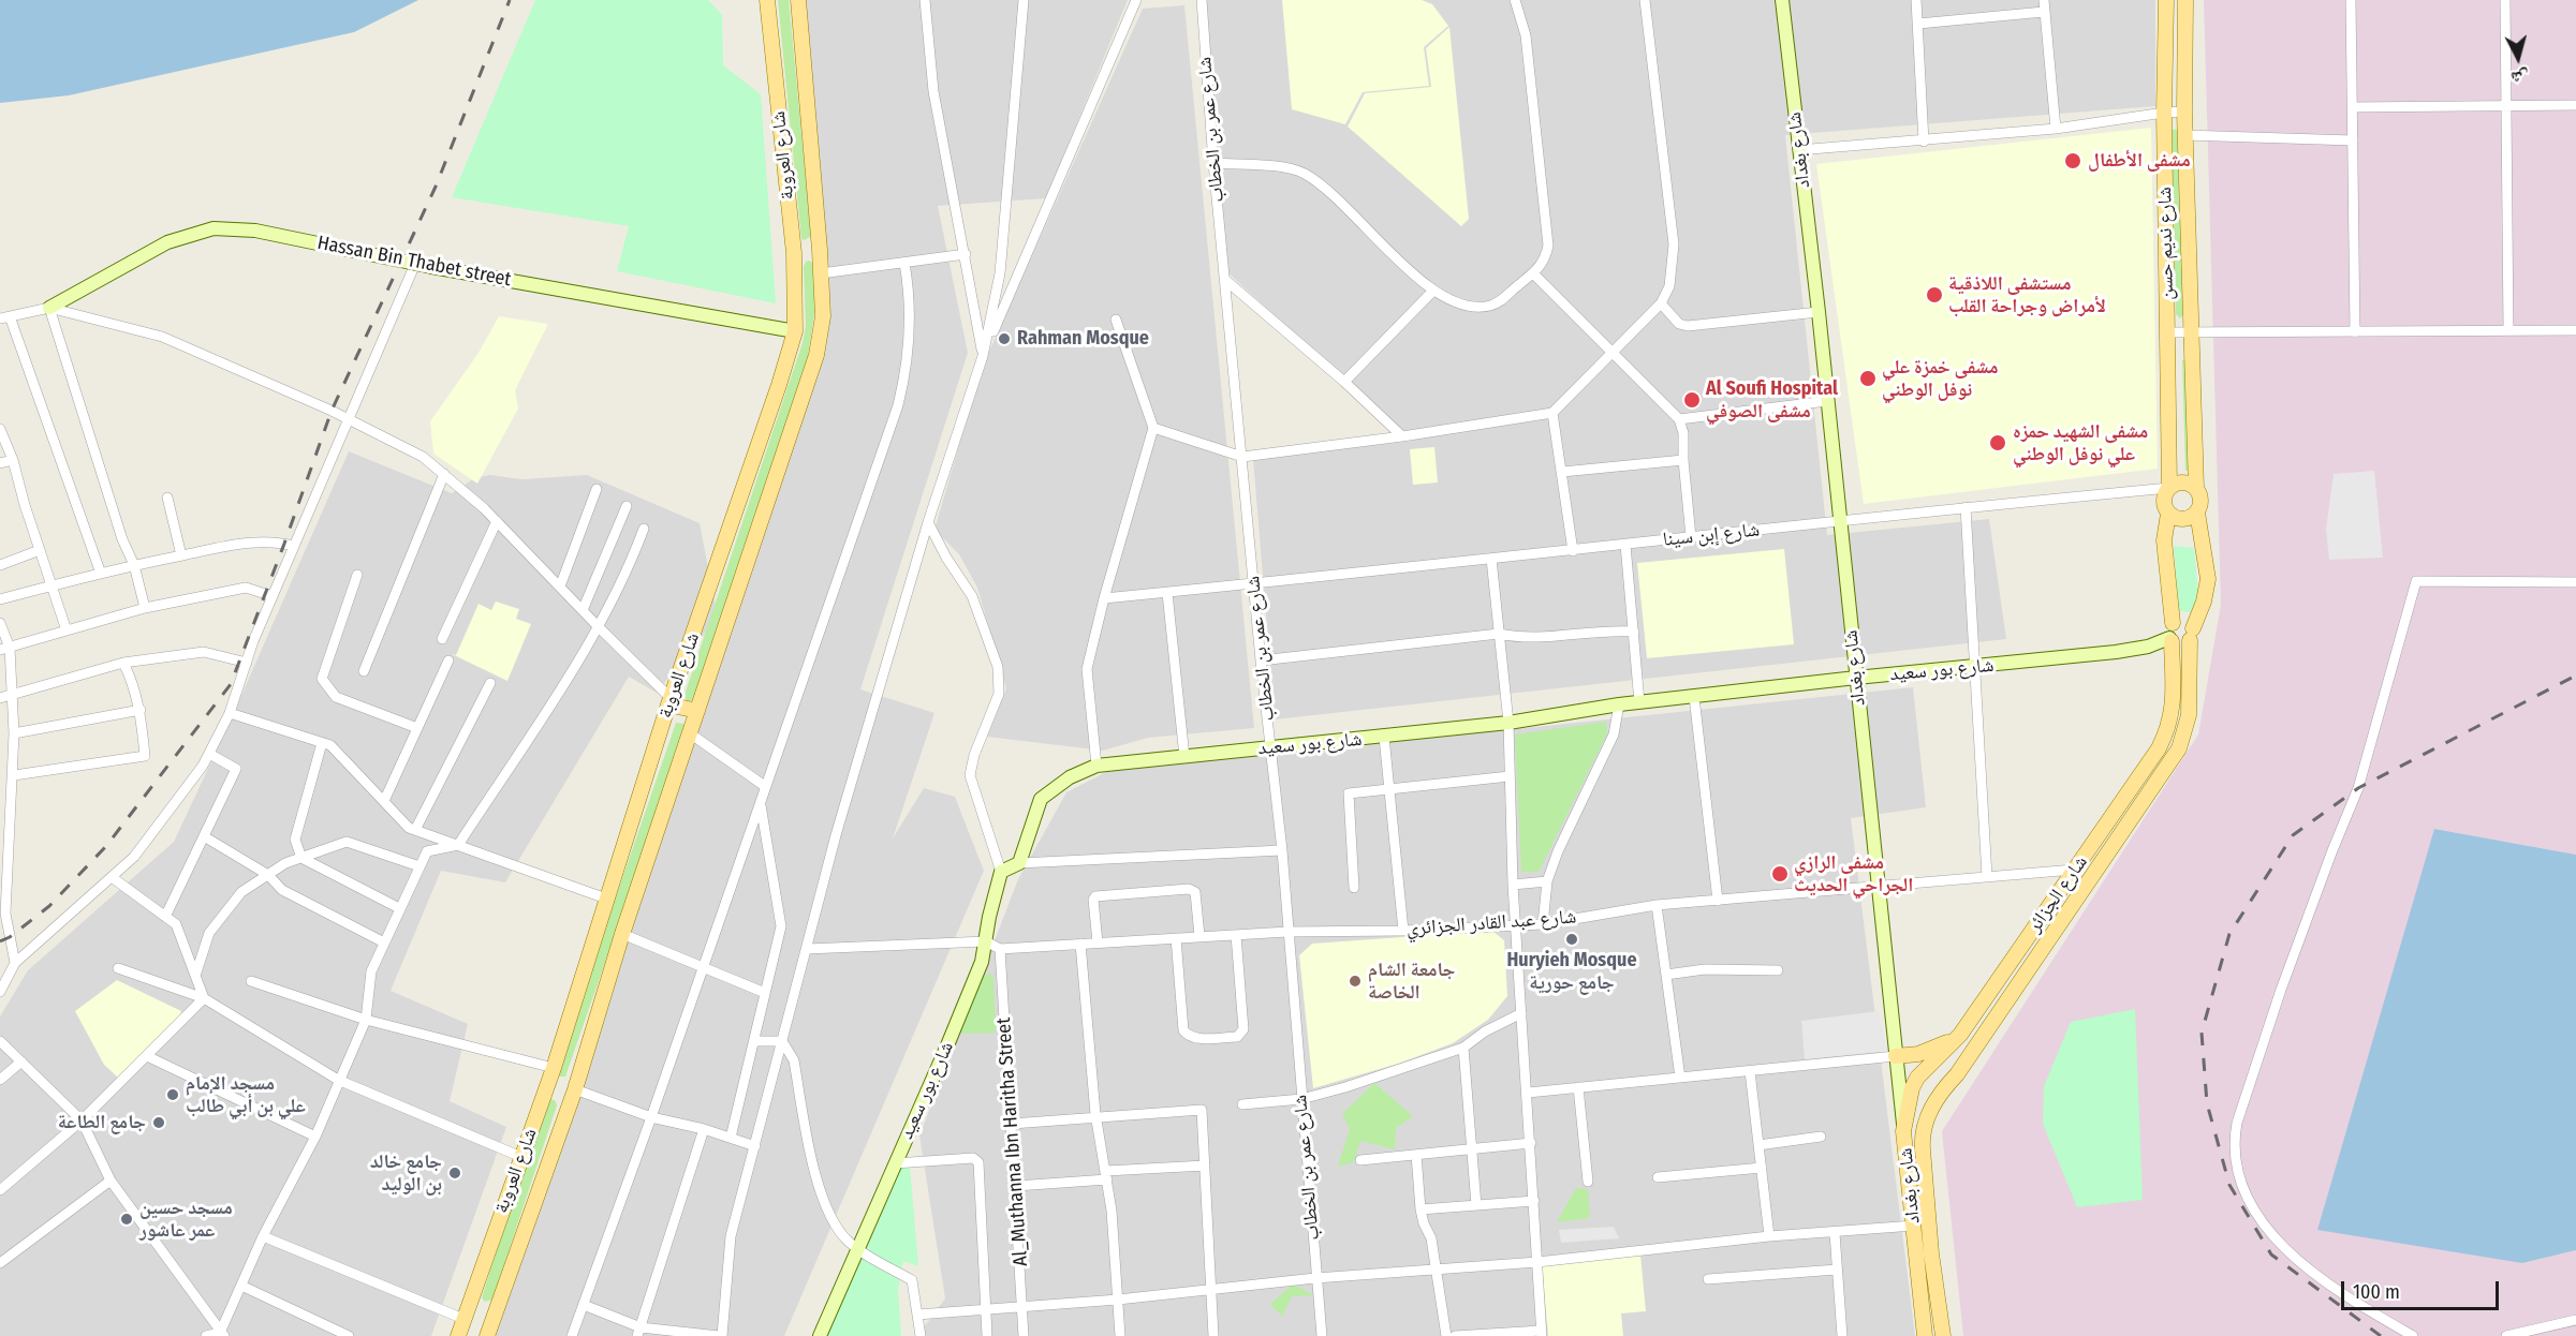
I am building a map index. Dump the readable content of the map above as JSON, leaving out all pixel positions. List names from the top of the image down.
{
  "streets": {
    "main road": [
      "شارع بغداد",
      "شارع العروبة",
      "شارع نديم حسن",
      "Hassan Bin Thabet street",
      "شارع بور سعيد",
      "شارع الجزائر"
    ],
    "street": [
      "شارع عمر بن الخطاب",
      "شارع إبن سينا",
      "شارع عبد القادر الجزائري",
      "Al_Muthanna Ibn Haritha Street"
    ]
  },
  "crossings": [
    ["شارع عمر بن الخطاب", "شارع إبن سينا"],
    ["شارع عمر بن الخطاب", "شارع بور سعيد"],
    ["شارع عمر بن الخطاب", "شارع عبد القادر الجزائري"],
    ["شارع بغداد", "شارع إبن سينا"],
    ["شارع بغداد", "شارع بور سعيد"],
    ["شارع بغداد", "شارع الجزائر"],
    ["شارع بغداد", "شارع عبد القادر الجزائري"],
    ["شارع العروبة", "Hassan Bin Thabet street"],
    ["شارع نديم حسن", "شارع إبن سينا"],
    ["شارع بور سعيد", "شارع الجزائر"],
    ["شارع الجزائر", "شارع عبد القادر الجزائري"],
    ["شارع عبد القادر الجزائري", "Al_Muthanna Ibn Haritha Street"]
  ],
  "places": [
    "مشفى الأطفال",
    "مستشفى اللاذقية لأمراض وجراحة القلب",
    "Rahman Mosque",
    "مشفى خمزة علي نوفل الوطني",
    "Al Soufi Hospital مشفى الصوفي",
    "مشفى الشهيد حمزه علي نوفل الوطني",
    "مشفى الرازي الجراحي الحديث",
    "Huryieh Mosque جامع حورية",
    "جامعة الشام الخاصة",
    "مسجد الإمام علي بن أبي طالب",
    "جامع الطاعة",
    "جامع خالد بن الوليد",
    "مسجد حسين عمر عاشور"
  ],
  "scale_bar": "100 m",
  "north": "bottom"
}
